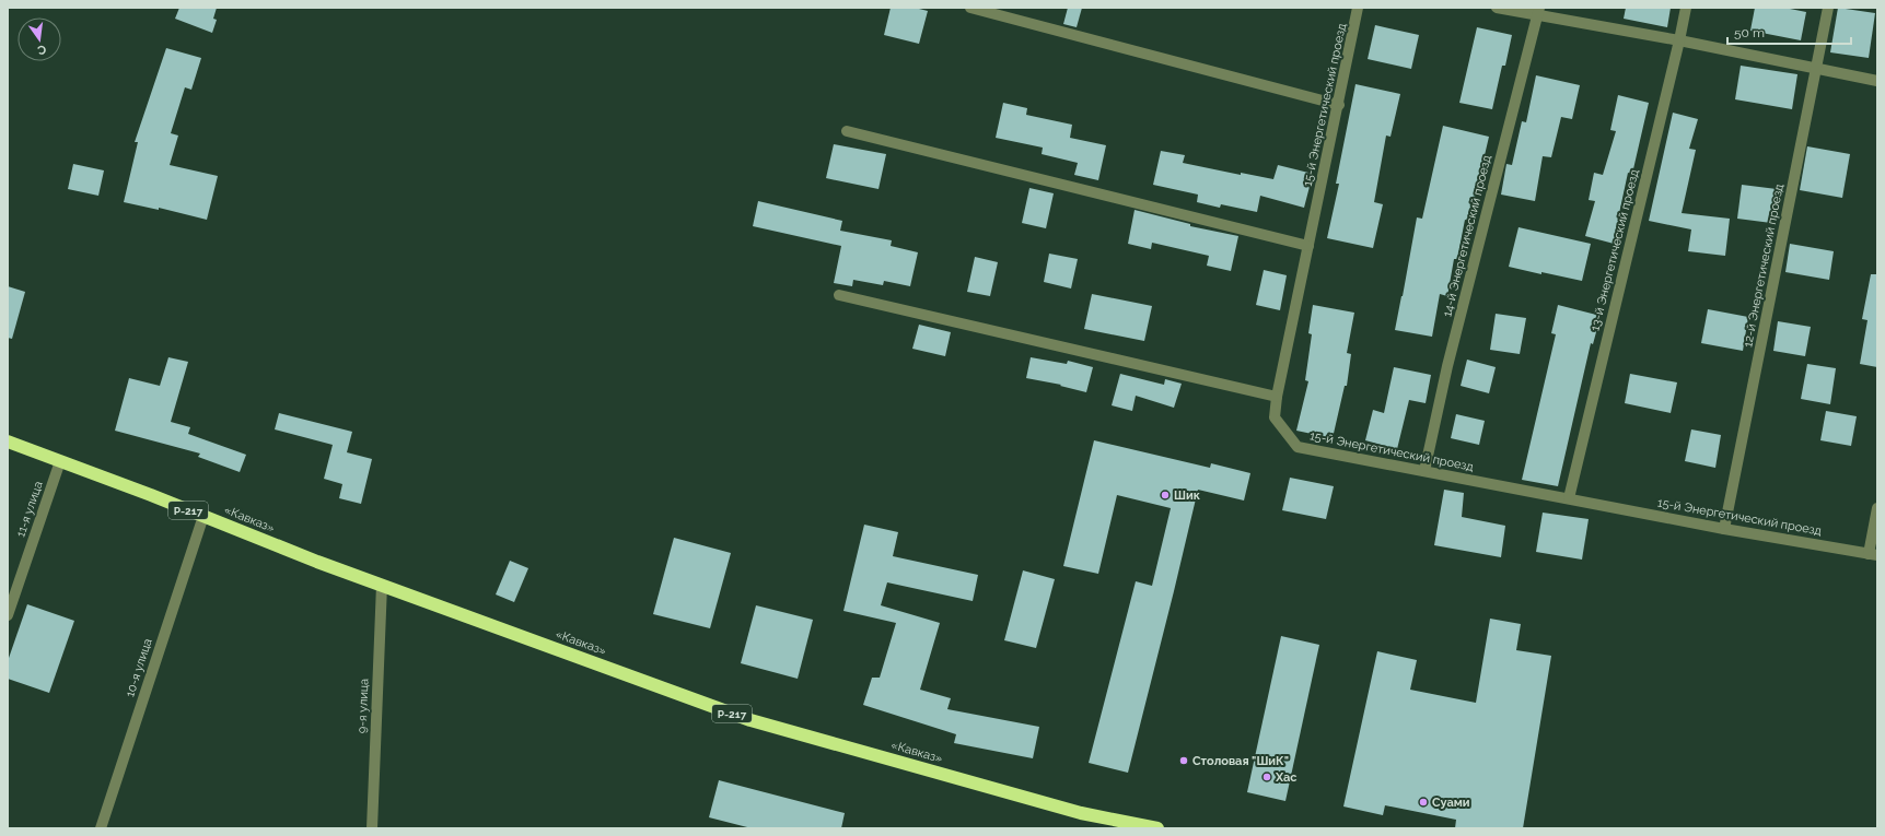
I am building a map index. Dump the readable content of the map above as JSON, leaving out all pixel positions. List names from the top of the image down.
{
  "streets": {
    "highway": ["Р-217", "«Кавказ»"],
    "street": [
      "15-й Энергетический проезд",
      "14-й Энергетический проезд",
      "13-й Энергетический проезд",
      "12-й Энергетический проезд",
      "11-я улица",
      "10-я улица",
      "9-я улица"
    ]
  },
  "crossings": [
    ["15-й Энергетический проезд", "14-й Энергетический проезд"],
    ["15-й Энергетический проезд", "13-й Энергетический проезд"],
    ["15-й Энергетический проезд", "12-й Энергетический проезд"],
    ["11-я улица", "«Кавказ»"],
    ["«Кавказ»", "10-я улица"],
    ["«Кавказ»", "9-я улица"]
  ],
  "places": [
    "Шик",
    "Столовая \"ШиК\"",
    "Хас",
    "Суами"
  ],
  "scale_bar": "50 m",
  "north": "bottom"
}
